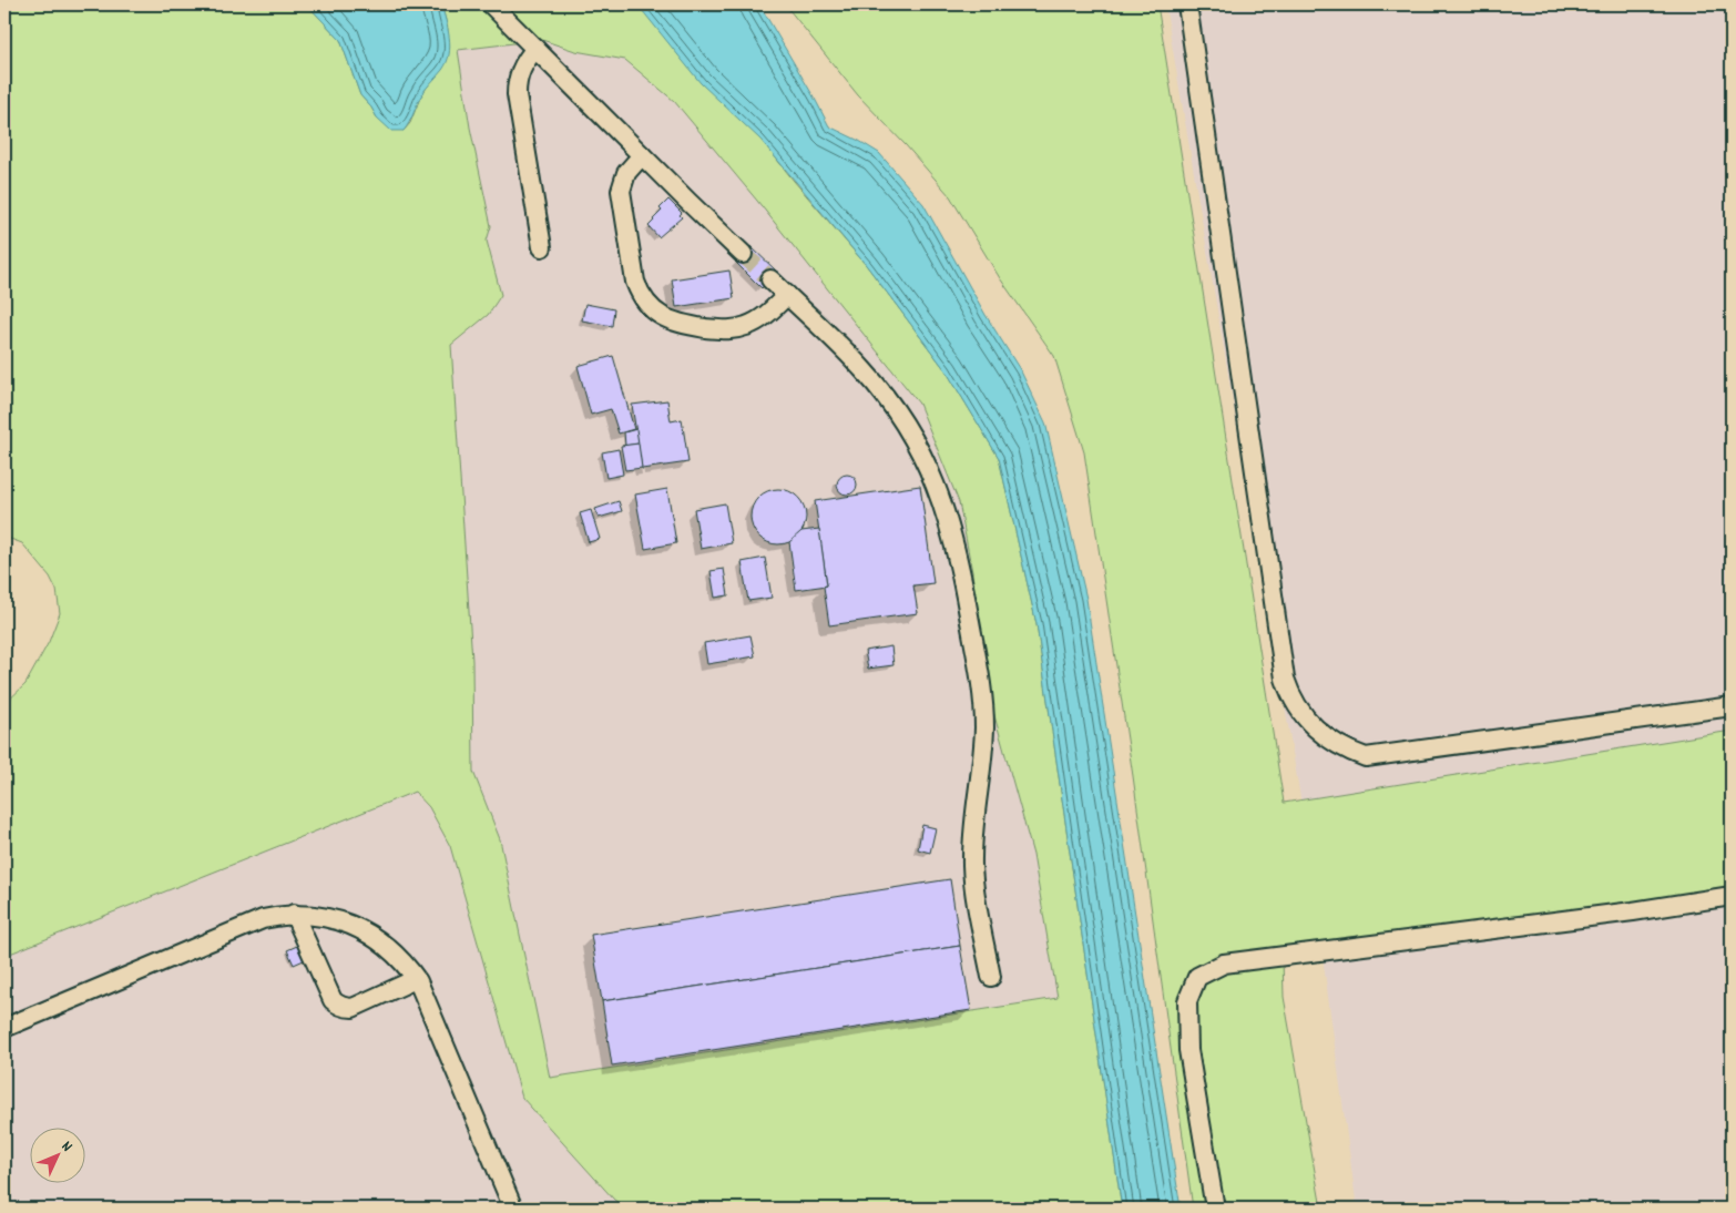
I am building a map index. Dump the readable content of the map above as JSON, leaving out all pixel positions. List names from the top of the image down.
{
  "north": "top right"
}
